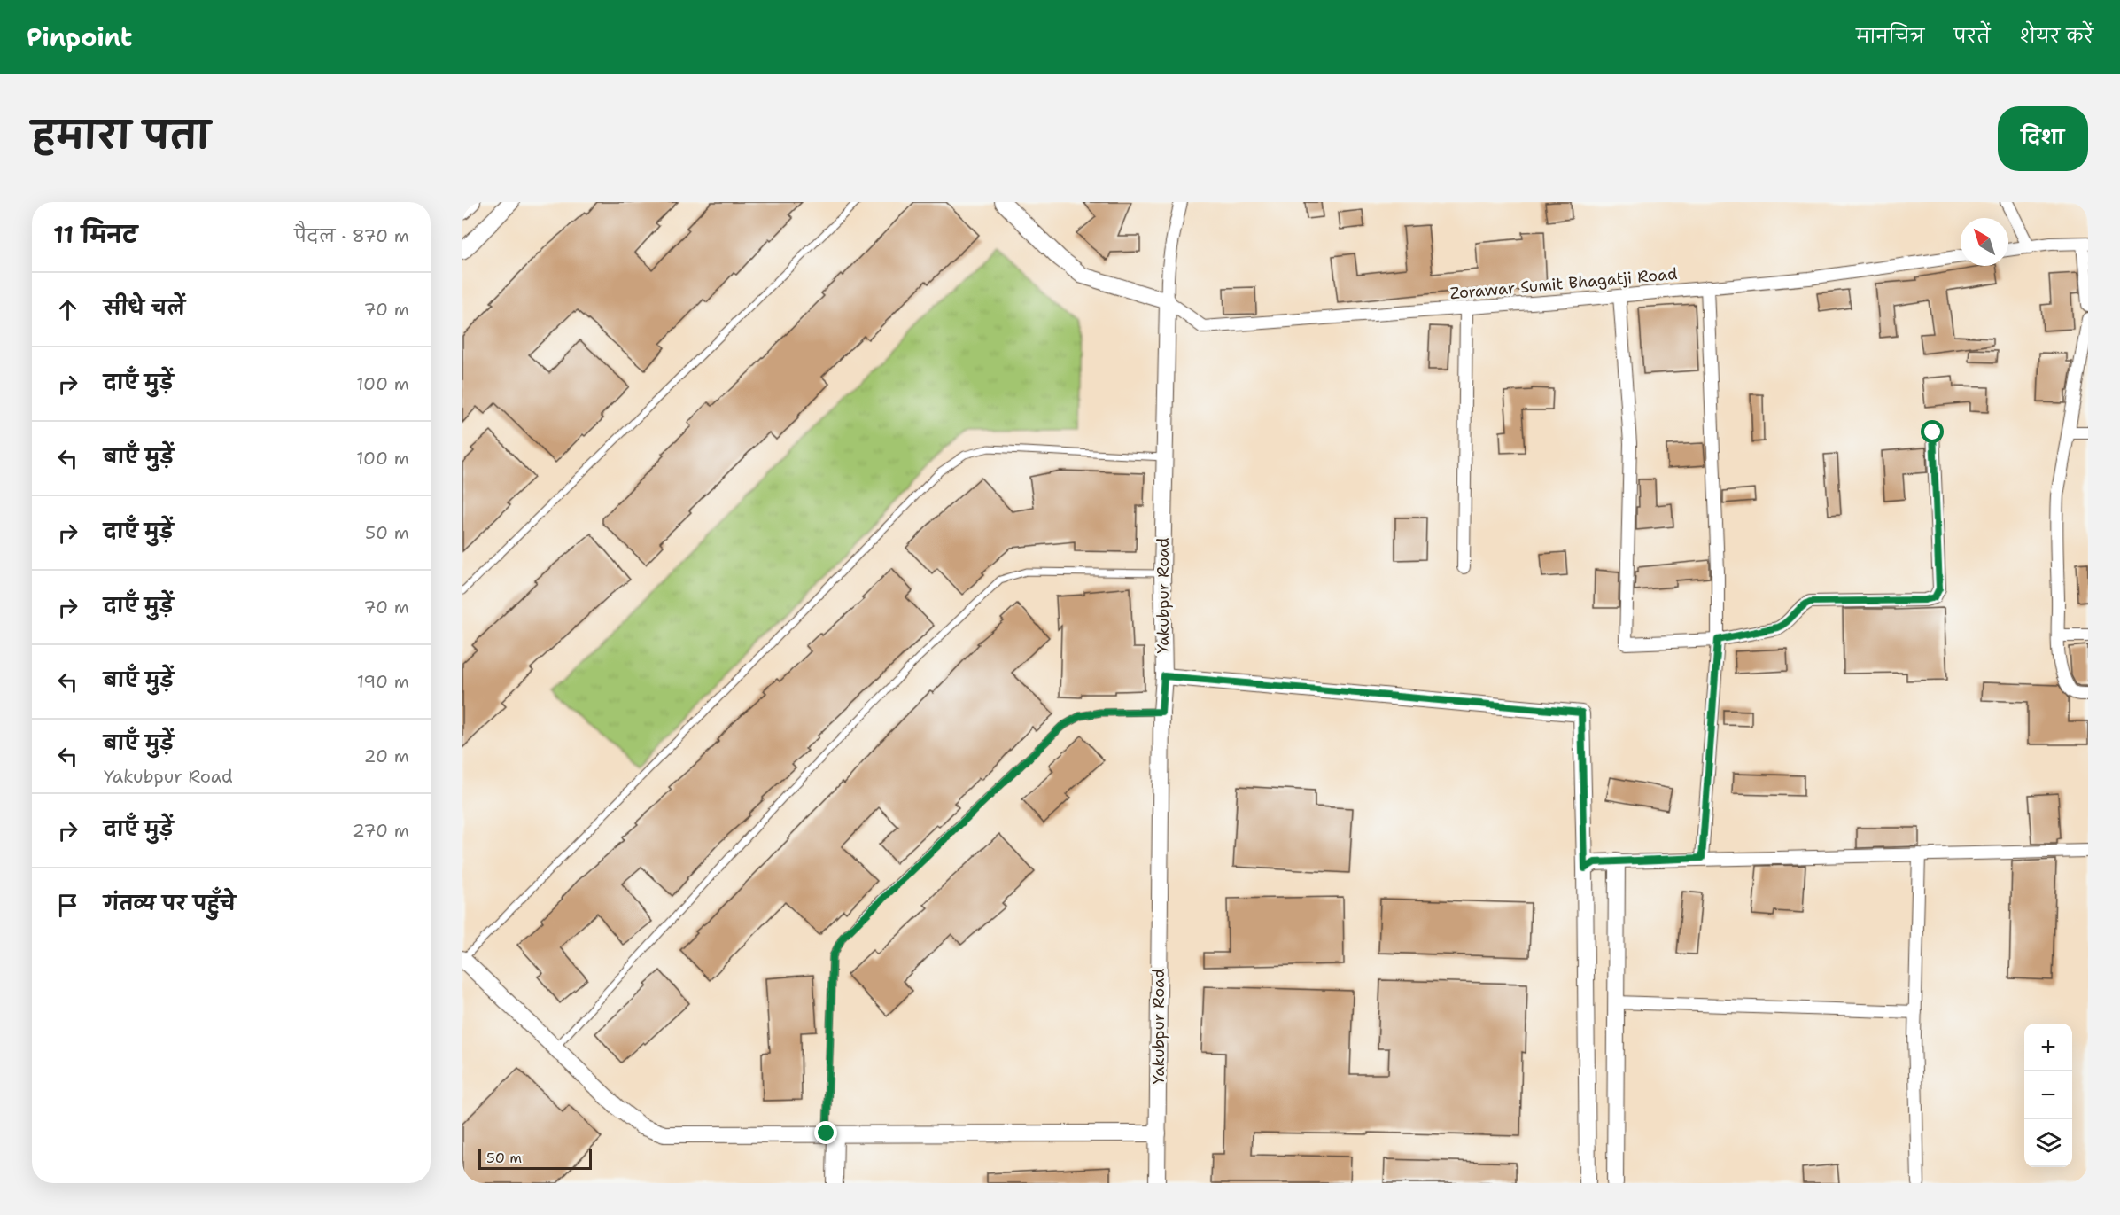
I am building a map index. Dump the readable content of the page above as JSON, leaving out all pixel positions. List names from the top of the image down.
{
  "streets": {
    "street": ["Zorawar Sumit Bhagatji Road", "Yakubpur Road"]
  },
  "crossings": [
    ["Zorawar Sumit Bhagatji Road", "Yakubpur Road"]
  ],
  "scale_bar": "50 m",
  "north": "top left",
  "page": {
    "header": "Pinpoint",
    "nav": ["मानचित्र", "परतें", "शेयर करें"],
    "title": "हमारा पता",
    "buttons": "दिशा",
    "heading": ["11 मिनट", "पैदल · 870 m"],
    "list": [
      ["सीधे चलें", "70 m"],
      ["दाएँ मुड़ें", "100 m"],
      ["बाएँ मुड़ें", "100 m"],
      ["दाएँ मुड़ें", "50 m"],
      ["दाएँ मुड़ें", "70 m"],
      ["बाएँ मुड़ें", "190 m"],
      ["बाएँ मुड़ें", "Yakubpur Road", "20 m"],
      ["दाएँ मुड़ें", "270 m"],
      "गंतव्य पर पहुँचे"
    ],
    "map_buttons": ["+", "−"],
    "scale": "50 m"
  }
}
